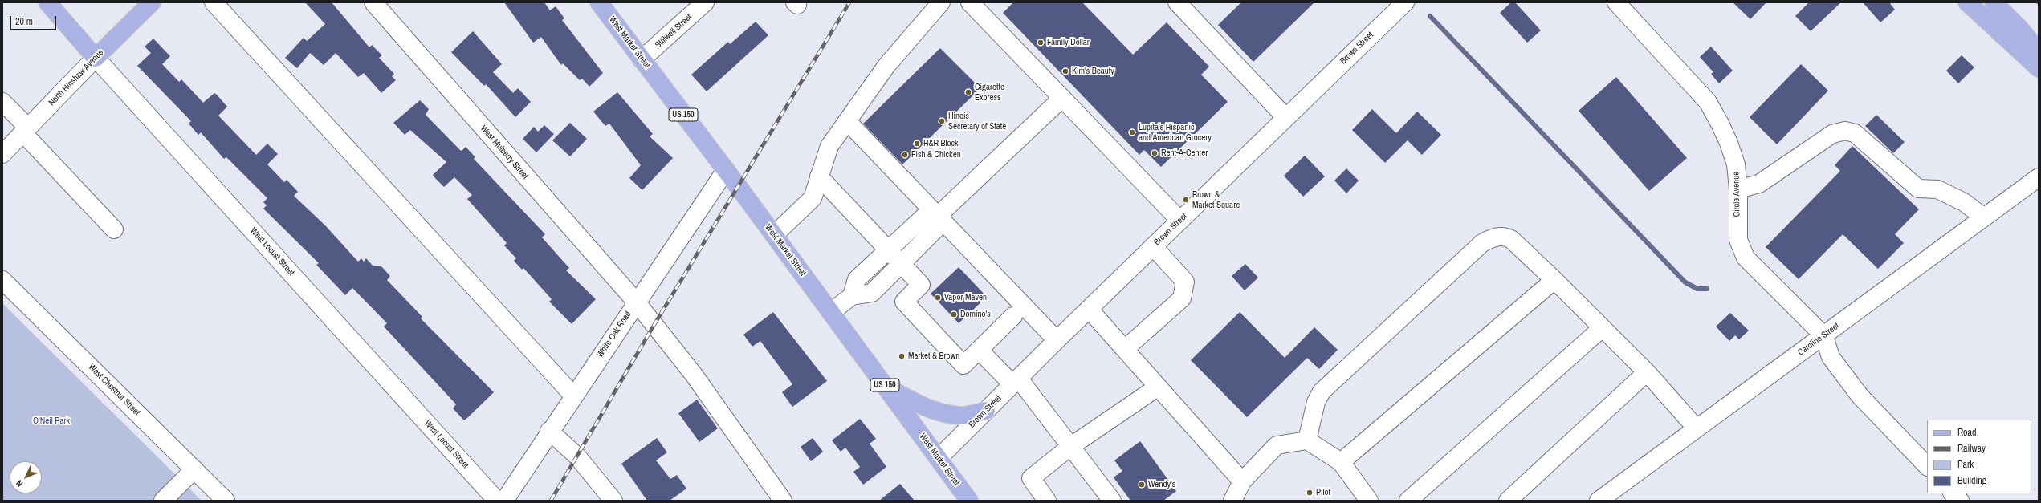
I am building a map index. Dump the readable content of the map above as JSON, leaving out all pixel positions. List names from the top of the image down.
{
  "streets": {
    "main road": [
      "West Market Street",
      "North Hinshaw Avenue",
      "US 150",
      "West Locust Street"
    ],
    "street": [
      "Stillwell Street",
      "Brown Street",
      "West Mulberry Street",
      "Circle Avenue",
      "White Oak Road",
      "Caroline Street",
      "West Chestnut Street"
    ]
  },
  "crossings": [
    ["Stillwell Street", "West Market Street"],
    ["West Market Street", "Brown Street"],
    ["West Market Street", "White Oak Road"],
    ["North Hinshaw Avenue", "West Locust Street"],
    ["West Mulberry Street", "White Oak Road"],
    ["Circle Avenue", "Caroline Street"]
  ],
  "parks": ["O'Neil Park"],
  "places": [
    "Family Dollar",
    "Kim's Beauty",
    "Cigarette Express",
    "Illinois Secretary of State",
    "Lupita's Hispanic and American Grocery",
    "H&R Block",
    "Rent-A-Center",
    "Fish & Chicken",
    "Brown & Market Square",
    "Vapor Maven",
    "Domino's",
    "Market & Brown",
    "Wendy's",
    "Pilot"
  ],
  "legend": [
    "Road",
    "Railway",
    "Park",
    "Building"
  ],
  "scale_bar": "20 m",
  "north": "bottom left"
}
